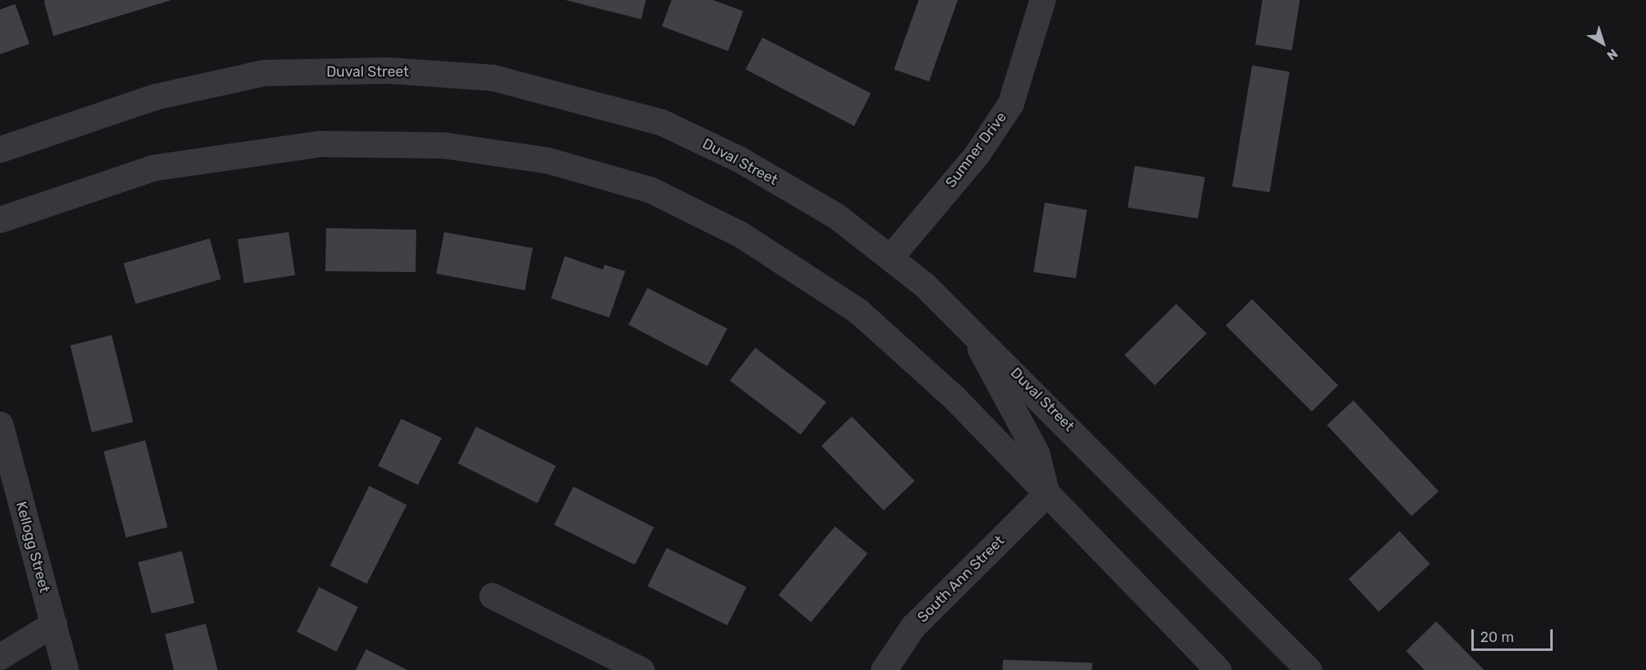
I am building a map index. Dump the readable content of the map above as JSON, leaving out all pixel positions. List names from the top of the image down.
{
  "streets": {
    "street": [
      "Duval Street",
      "Sumner Drive",
      "Kellogg Street",
      "South Ann Street"
    ]
  },
  "crossings": [
    ["Duval Street", "Sumner Drive"]
  ],
  "scale_bar": "20 m",
  "north": "bottom right"
}
